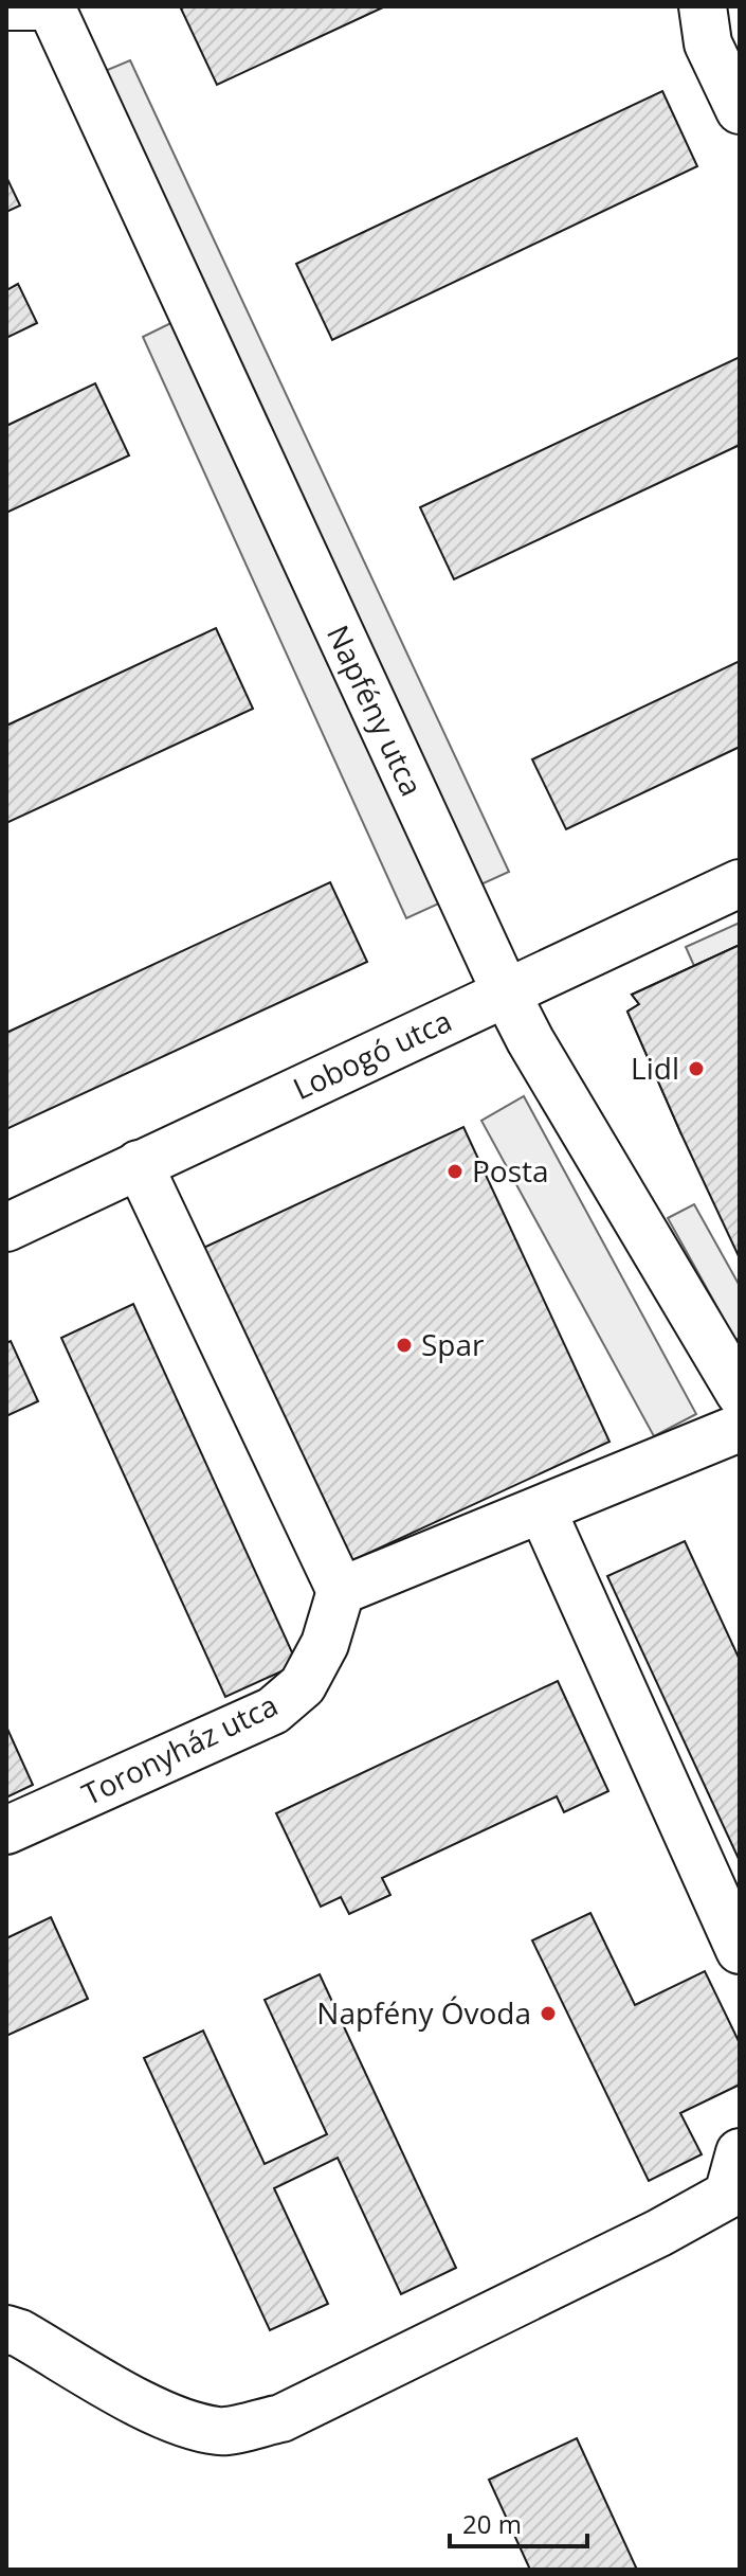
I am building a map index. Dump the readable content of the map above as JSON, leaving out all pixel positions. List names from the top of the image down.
{
  "streets": {
    "street": ["Napfény utca", "Lobogó utca", "Toronyház utca"]
  },
  "crossings": [
    ["Napfény utca", "Lobogó utca"]
  ],
  "places": [
    "Lidl",
    "Posta",
    "Spar",
    "Napfény Óvoda"
  ],
  "scale_bar": "20 m"
}
